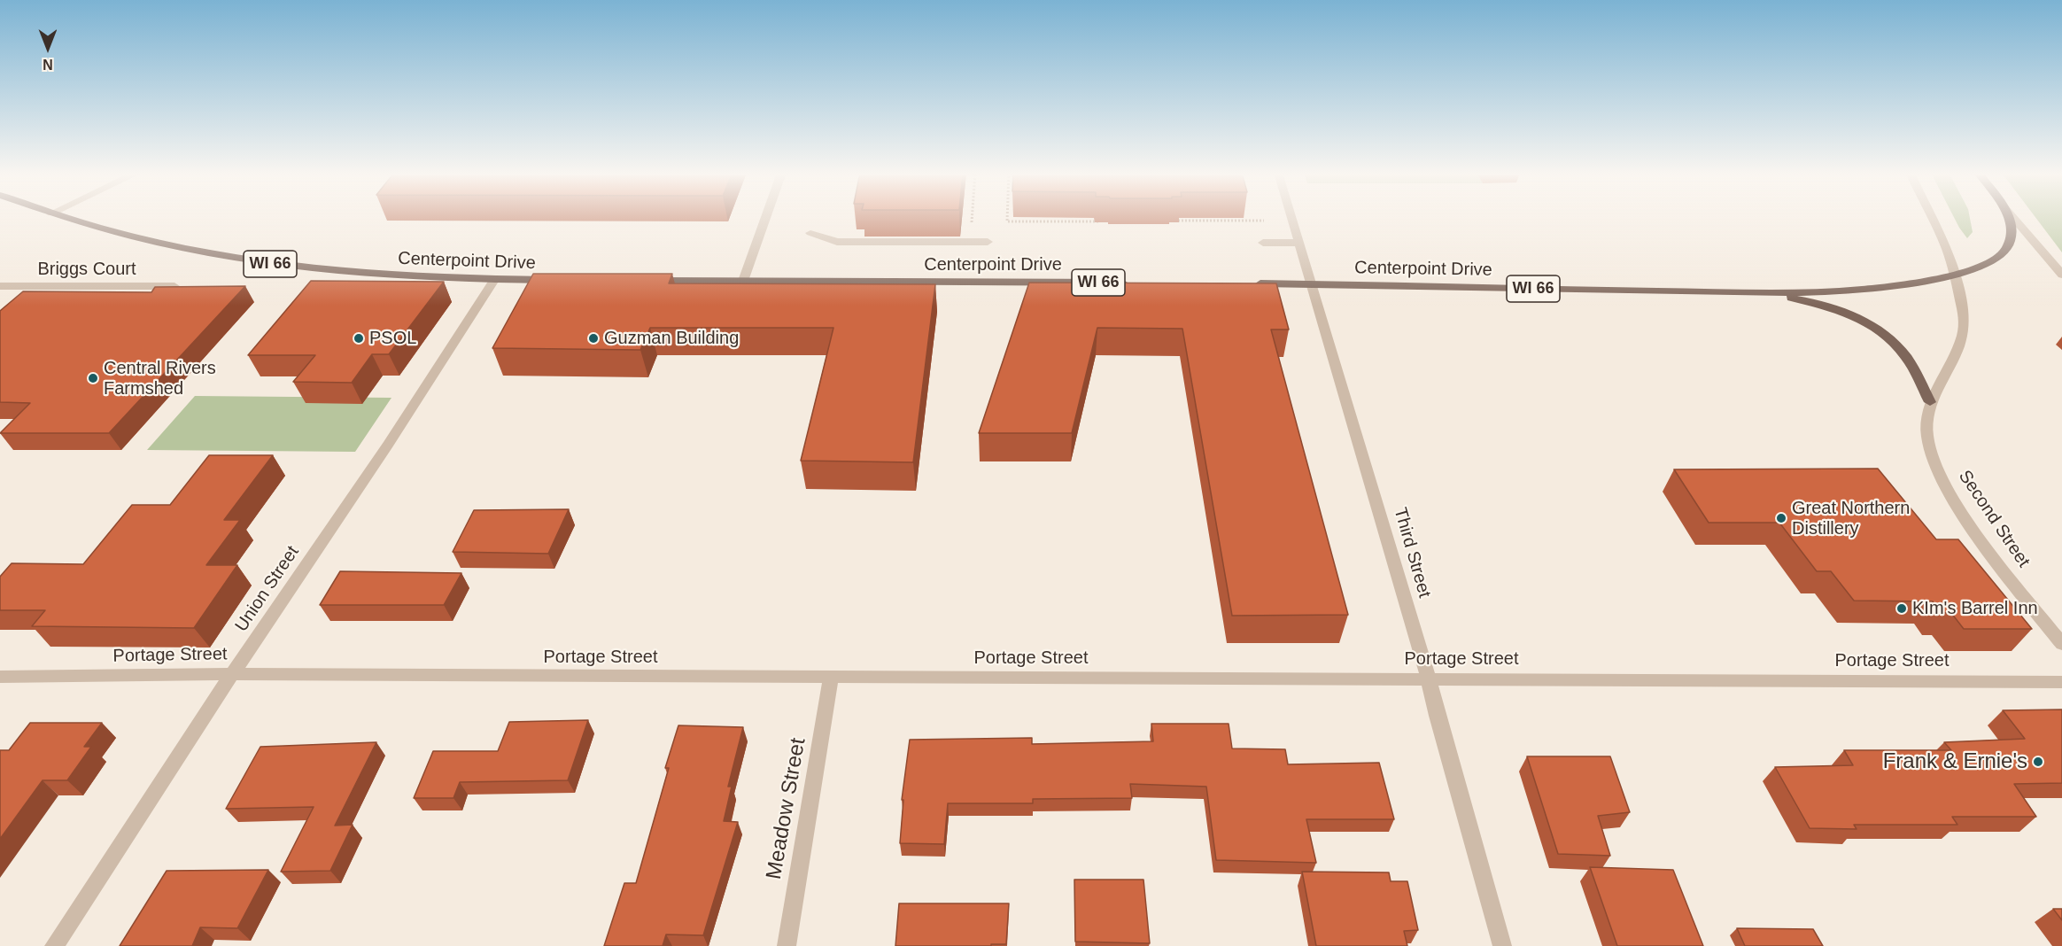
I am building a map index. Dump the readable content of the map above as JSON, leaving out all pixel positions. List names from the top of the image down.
{
  "streets": {
    "main road": ["Centerpoint Drive", "WI 66"],
    "street": [
      "Briggs Court",
      "Second Street",
      "Third Street",
      "Union Street",
      "Portage Street",
      "Meadow Street"
    ]
  },
  "crossings": [
    ["Centerpoint Drive", "Third Street"],
    ["Centerpoint Drive", "Union Street"],
    ["Third Street", "Portage Street"],
    ["Union Street", "Portage Street"],
    ["Portage Street", "Meadow Street"]
  ],
  "places": [
    "PSOL",
    "Guzman Building",
    "Central Rivers Farmshed",
    "Great Northern Distillery",
    "KIm's Barrel Inn",
    "Frank & Ernie's"
  ],
  "north": "bottom"
}
